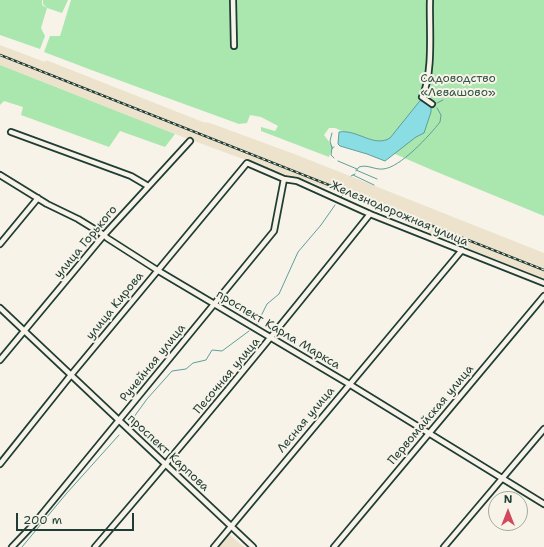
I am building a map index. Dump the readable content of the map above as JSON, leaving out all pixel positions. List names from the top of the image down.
{
  "streets": {
    "street": [
      "Железнодорожная улица",
      "улица Горького",
      "улица Кирова",
      "проспект Карла Маркса",
      "Ручейная улица",
      "Песочная улица",
      "Первомайская улица",
      "Лесная улица",
      "проспект Карпова"
    ]
  },
  "crossings": [
    ["Железнодорожная улица", "улица Кирова"],
    ["Железнодорожная улица", "Ручейная улица"],
    ["Железнодорожная улица", "Песочная улица"],
    ["Железнодорожная улица", "Лесная улица"],
    ["улица Горького", "проспект Карла Маркса"],
    ["улица Горького", "проспект Карпова"],
    ["улица Кирова", "проспект Карла Маркса"],
    ["улица Кирова", "проспект Карпова"],
    ["проспект Карла Маркса", "Ручейная улица"],
    ["проспект Карла Маркса", "Песочная улица"],
    ["проспект Карла Маркса", "Первомайская улица"],
    ["проспект Карла Маркса", "Лесная улица"],
    ["Ручейная улица", "проспект Карпова"],
    ["Песочная улица", "проспект Карпова"],
    ["Лесная улица", "проспект Карпова"]
  ],
  "parks": ["Садоводство «Левашово»"],
  "scale_bar": "200 m",
  "north": "top"
}
